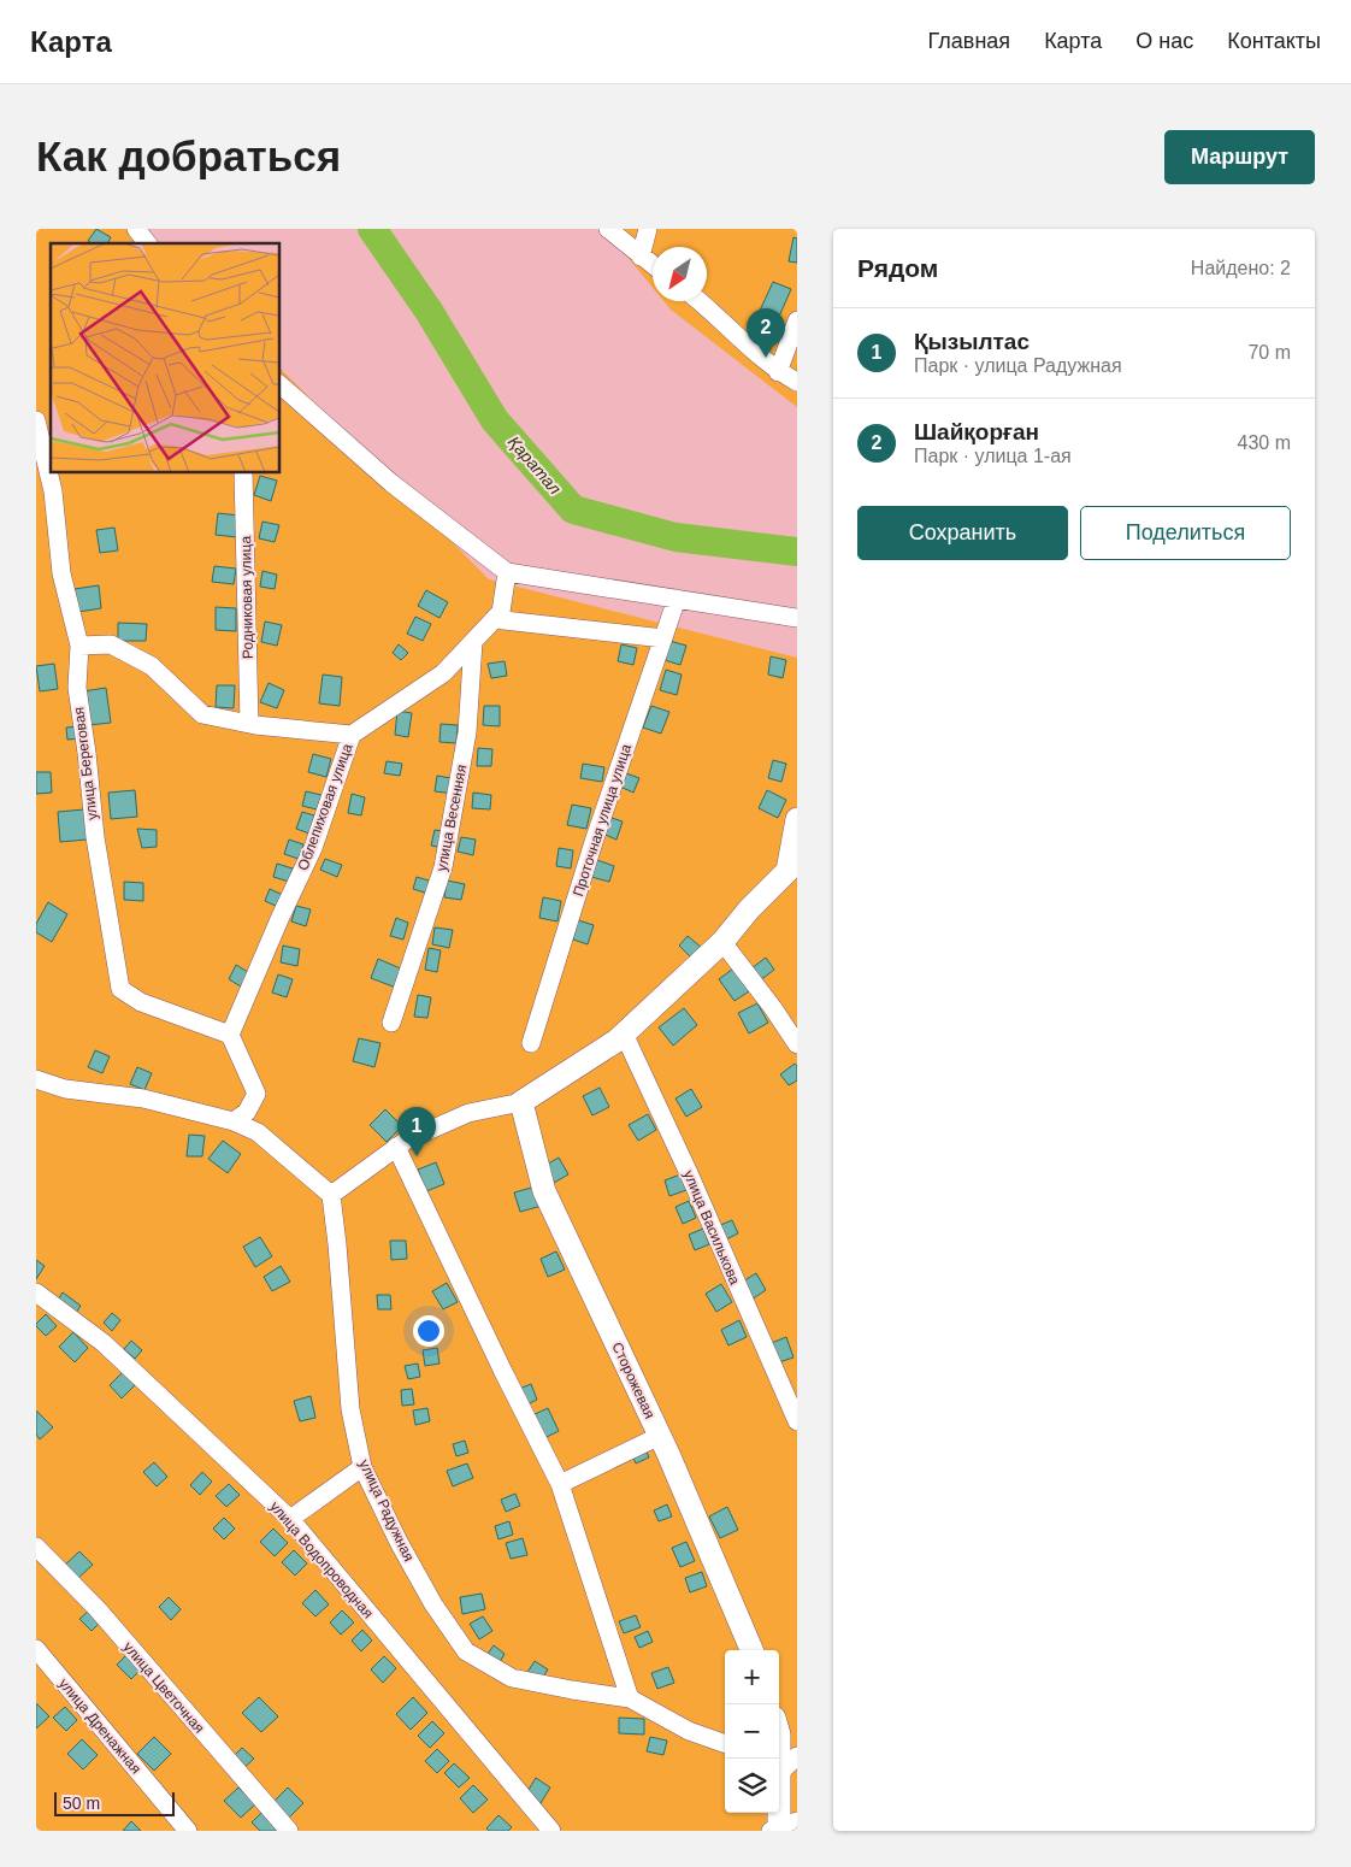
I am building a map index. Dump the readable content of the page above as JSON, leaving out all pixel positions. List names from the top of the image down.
{
  "streets": {
    "street": [
      "Родниковая улица",
      "улица Береговая",
      "Облепиховая улица",
      "улица Весенняя",
      "Проточная улица улица",
      "улица Василькова",
      "Сторожевая",
      "улица Радужная",
      "улица Водопроводная",
      "улица Цветочная",
      "улица Дренажная"
    ]
  },
  "crossings": [
    ["улица Береговая", "Облепиховая улица"],
    ["Облепиховая улица", "улица Весенняя"]
  ],
  "water": ["Қаратал"],
  "scale_bar": "50 m",
  "north": "bottom left",
  "page": {
    "header": "Карта",
    "nav": [
      "Главная",
      "Карта",
      "О нас",
      "Контакты"
    ],
    "buttons": [
      "Маршрут",
      ["Сохранить", "Поделиться"]
    ],
    "title": "Как добраться",
    "heading": ["Рядом", "Найдено: 2"],
    "list": [
      {
        "mark": "1",
        "name": "Қызылтас",
        "note": "Парк · улица Радужная",
        "value": "70 m"
      },
      {
        "mark": "2",
        "name": "Шайқорған",
        "note": "Парк · улица 1-ая",
        "value": "430 m"
      }
    ],
    "pins": ["2", "1"],
    "map_buttons": ["+", "−"],
    "scale": "50 m"
  }
}
